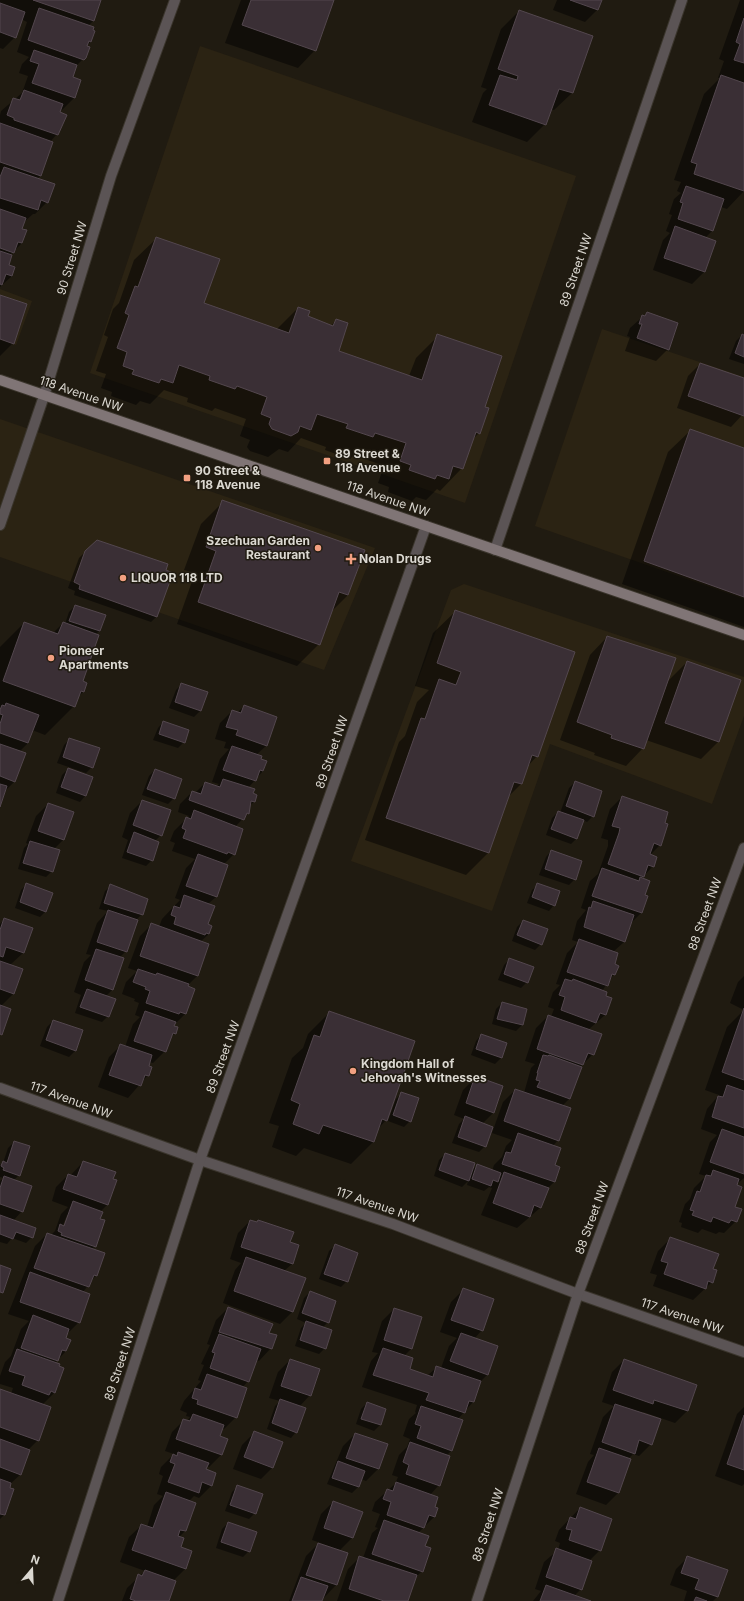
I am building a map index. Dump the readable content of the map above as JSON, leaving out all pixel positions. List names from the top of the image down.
{
  "streets": {
    "main road": ["118 Avenue NW"],
    "street": [
      "90 Street NW",
      "89 Street NW",
      "88 Street NW",
      "117 Avenue NW"
    ]
  },
  "crossings": [
    ["90 Street NW", "118 Avenue NW"],
    ["89 Street NW", "118 Avenue NW"],
    ["89 Street NW", "117 Avenue NW"],
    ["88 Street NW", "117 Avenue NW"]
  ],
  "places": {
    "transit": ["89 Street & 118 Avenue", "90 Street & 118 Avenue"],
    "other": [
      "Szechuan Garden Restaurant",
      "LIQUOR 118 LTD",
      "Pioneer Apartments",
      "Kingdom Hall of Jehovah's Witnesses"
    ],
    "health": ["Nolan Drugs"]
  },
  "north": "top"
}
